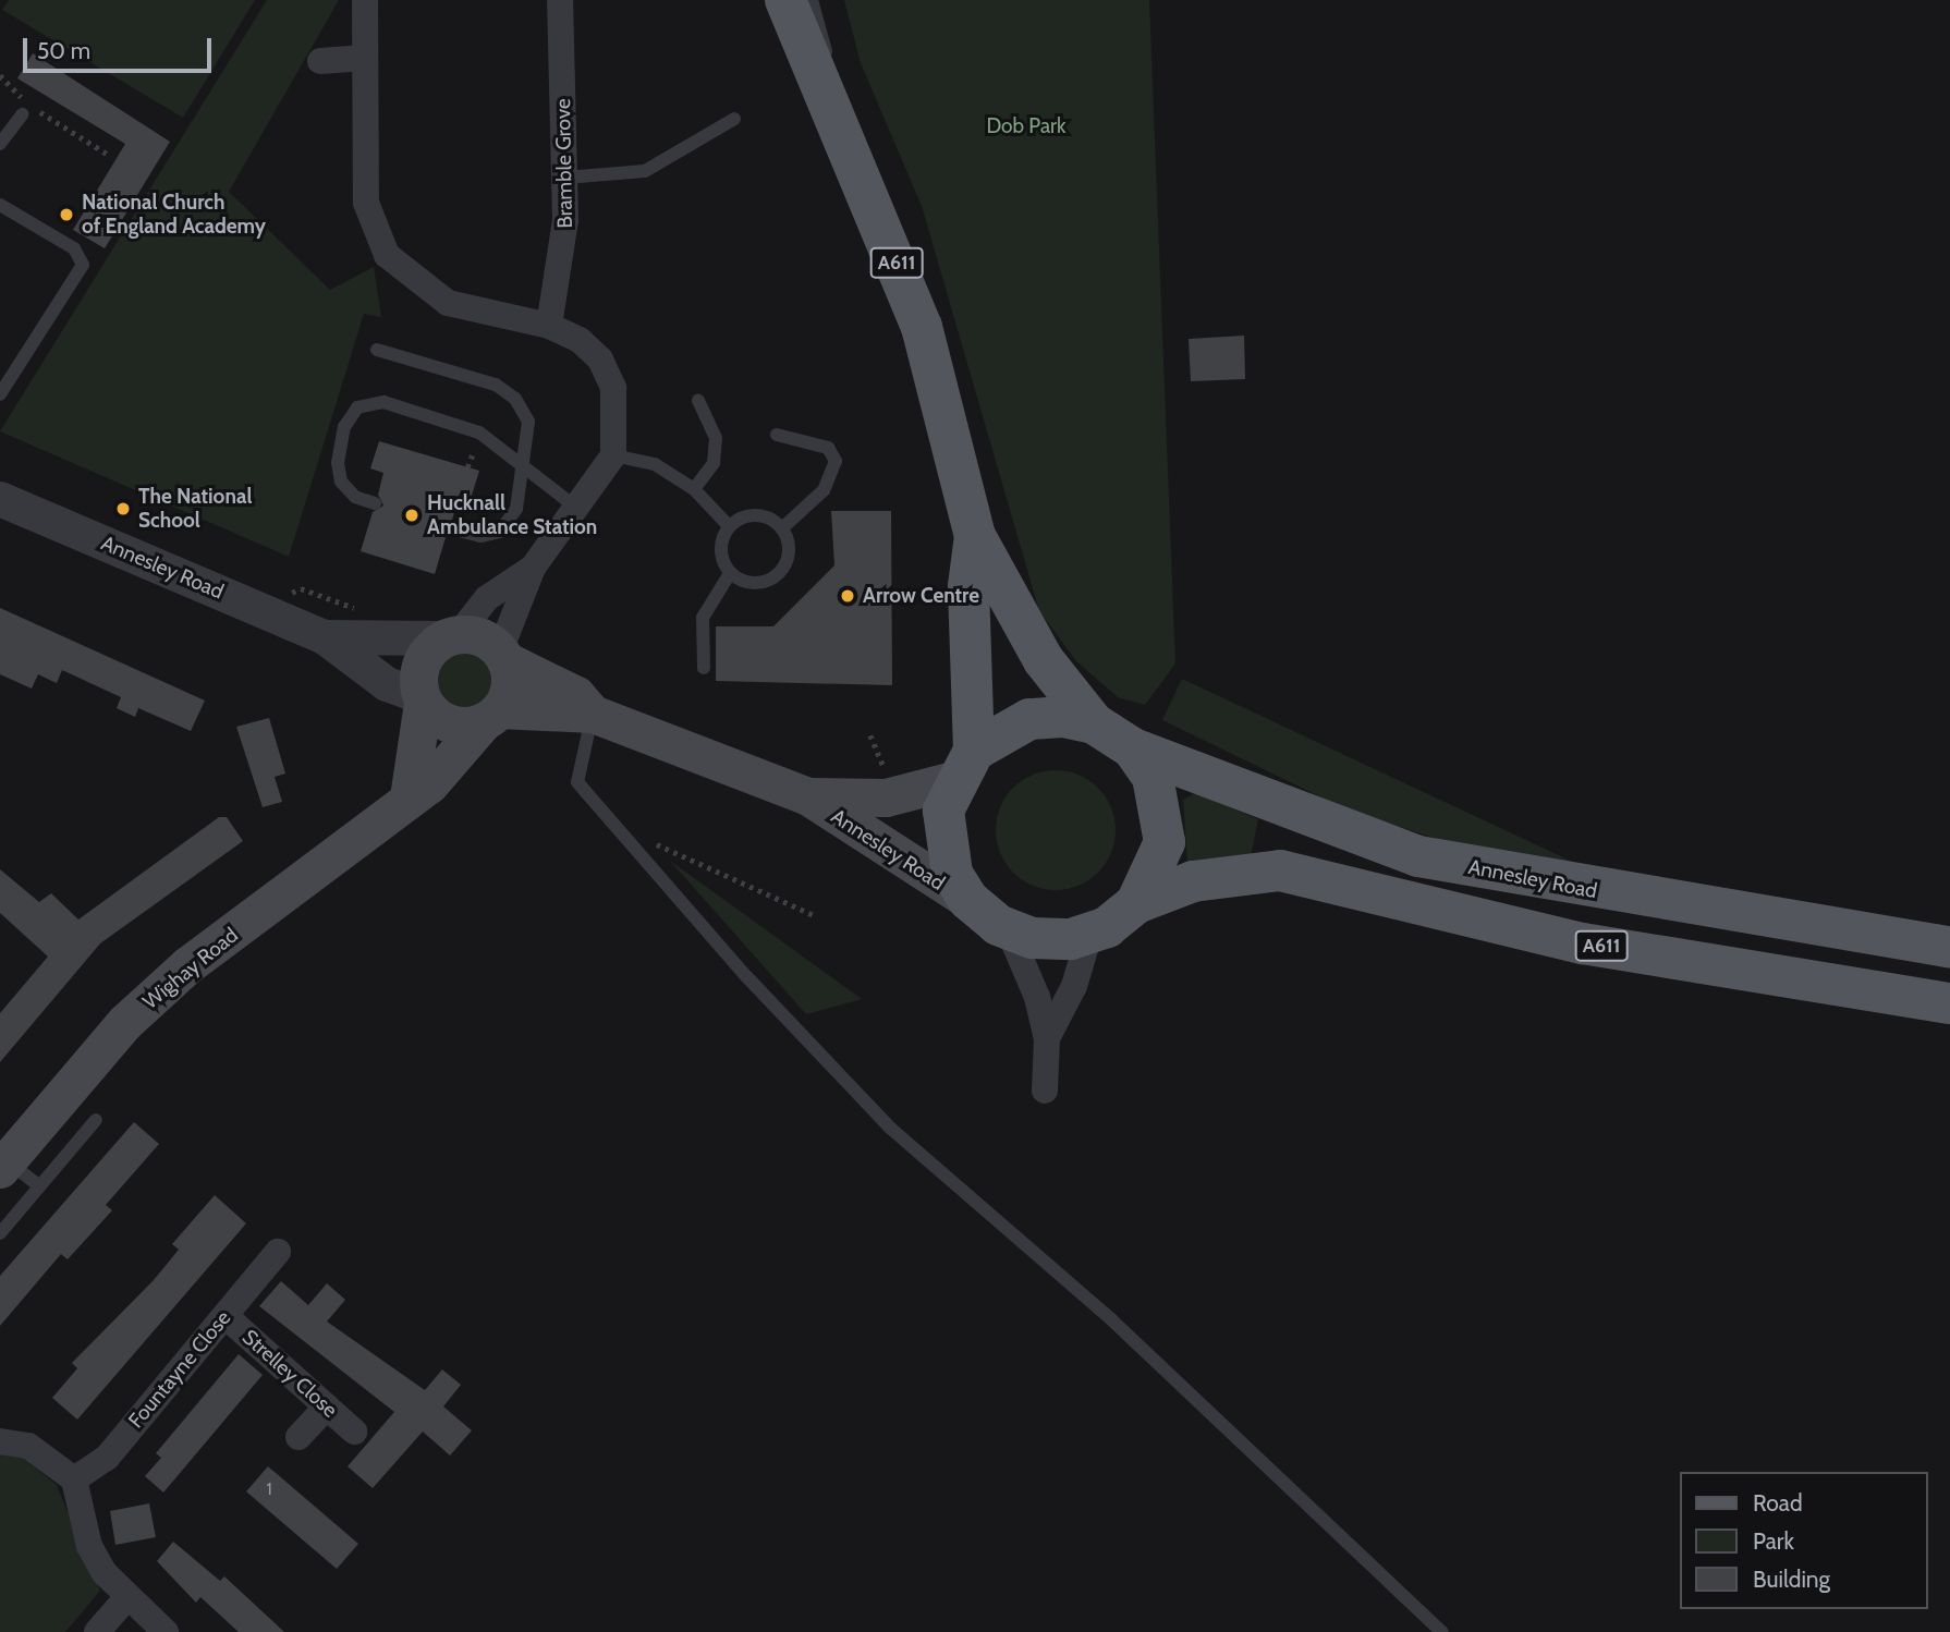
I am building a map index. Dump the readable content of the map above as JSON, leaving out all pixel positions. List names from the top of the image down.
{
  "streets": {
    "main road": ["A611", "Annesley Road", "Wighay Road"],
    "street": ["Bramble Grove", "Fountayne Close", "Strelley Close"]
  },
  "crossings": [
    ["A611", "Annesley Road"],
    ["Annesley Road", "Wighay Road"],
    ["Fountayne Close", "Strelley Close"]
  ],
  "parks": ["Dob Park"],
  "places": [
    "National Church of England Academy",
    "The National School",
    "Hucknall Ambulance Station",
    "Arrow Centre"
  ],
  "house_numbers": ["1"],
  "legend": ["Road", "Park", "Building"],
  "scale_bar": "50 m"
}
